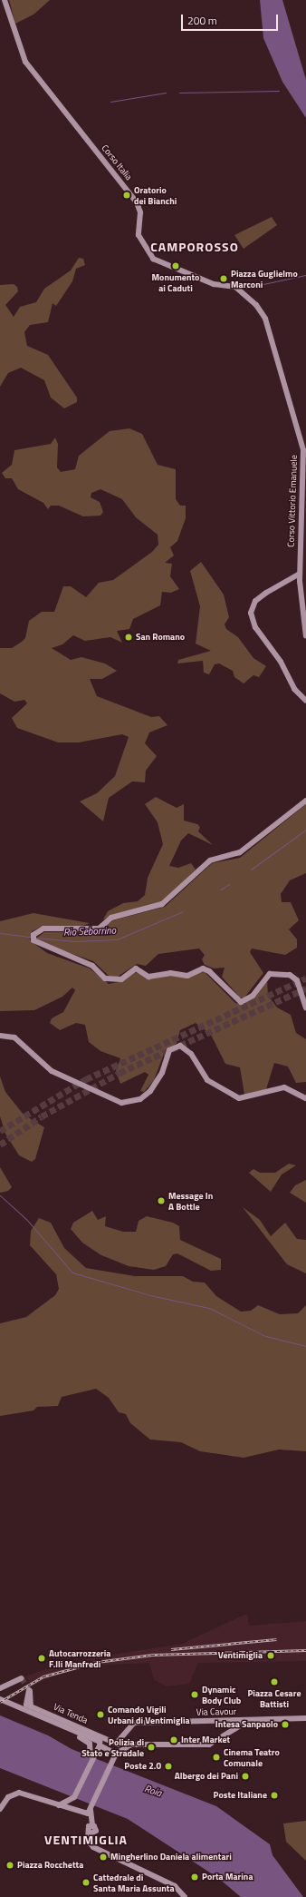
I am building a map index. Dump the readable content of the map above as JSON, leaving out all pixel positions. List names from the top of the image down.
{
  "streets": {
    "main road": [
      "Corso Italia",
      "Corso Vittorio Emanuele",
      "Via Cavour",
      "Via Tenda"
    ]
  },
  "crossings": [
    ["Corso Italia", "Corso Vittorio Emanuele"]
  ],
  "districts": ["CAMPOROSSO", "VENTIMIGLIA"],
  "water": ["Rio Seborrino", "Roia"],
  "places": [
    "Oratorio dei Bianchi",
    "Monumento ai Caduti",
    "Piazza Guglielmo Marconi",
    "San Romano",
    "Message In A Bottle",
    "Ventimiglia",
    "Autocarrozzeria F.lli Manfredi",
    "Piazza Cesare Battisti",
    "Dynamic Body Club",
    "Comando Vigili Urbani di Ventimiglia",
    "Intesa Sanpaolo",
    "Inter Market",
    "Polizia di Stato e Stradale",
    "Cinema Teatro Comunale",
    "Poste 2.0",
    "Albergo dei Pani",
    "Poste Italiane",
    "Mingherlino Daniela alimentari",
    "Piazza Rocchetta",
    "Porta Marina",
    "Cattedrale di Santa Maria Assunta"
  ],
  "scale_bar": "200 m"
}
